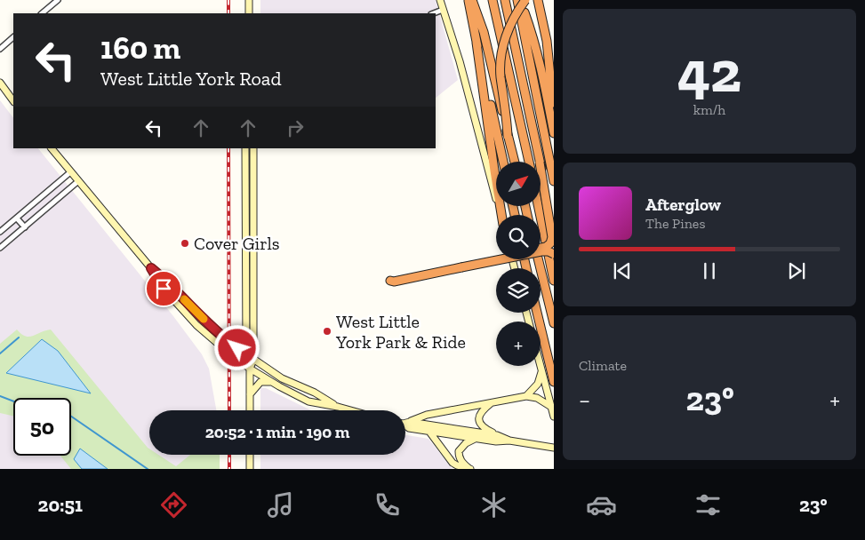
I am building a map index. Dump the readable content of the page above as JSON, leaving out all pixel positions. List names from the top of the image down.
{
  "places": ["Cover Girls", "West Little York Park & Ride"],
  "north": "top right",
  "page": {
    "tile": [
      ["42", "km/h"],
      "Climate"
    ],
    "turn": ["160 m", "West Little York Road"],
    "map_buttons": "+",
    "song": ["Afterglow", "The Pines"],
    "heat": ["−", "23°", "+"],
    "limit": "50",
    "trip": "20:52 · 1 min · 190 m",
    "tabs": ["20:51", "23°"]
  }
}
